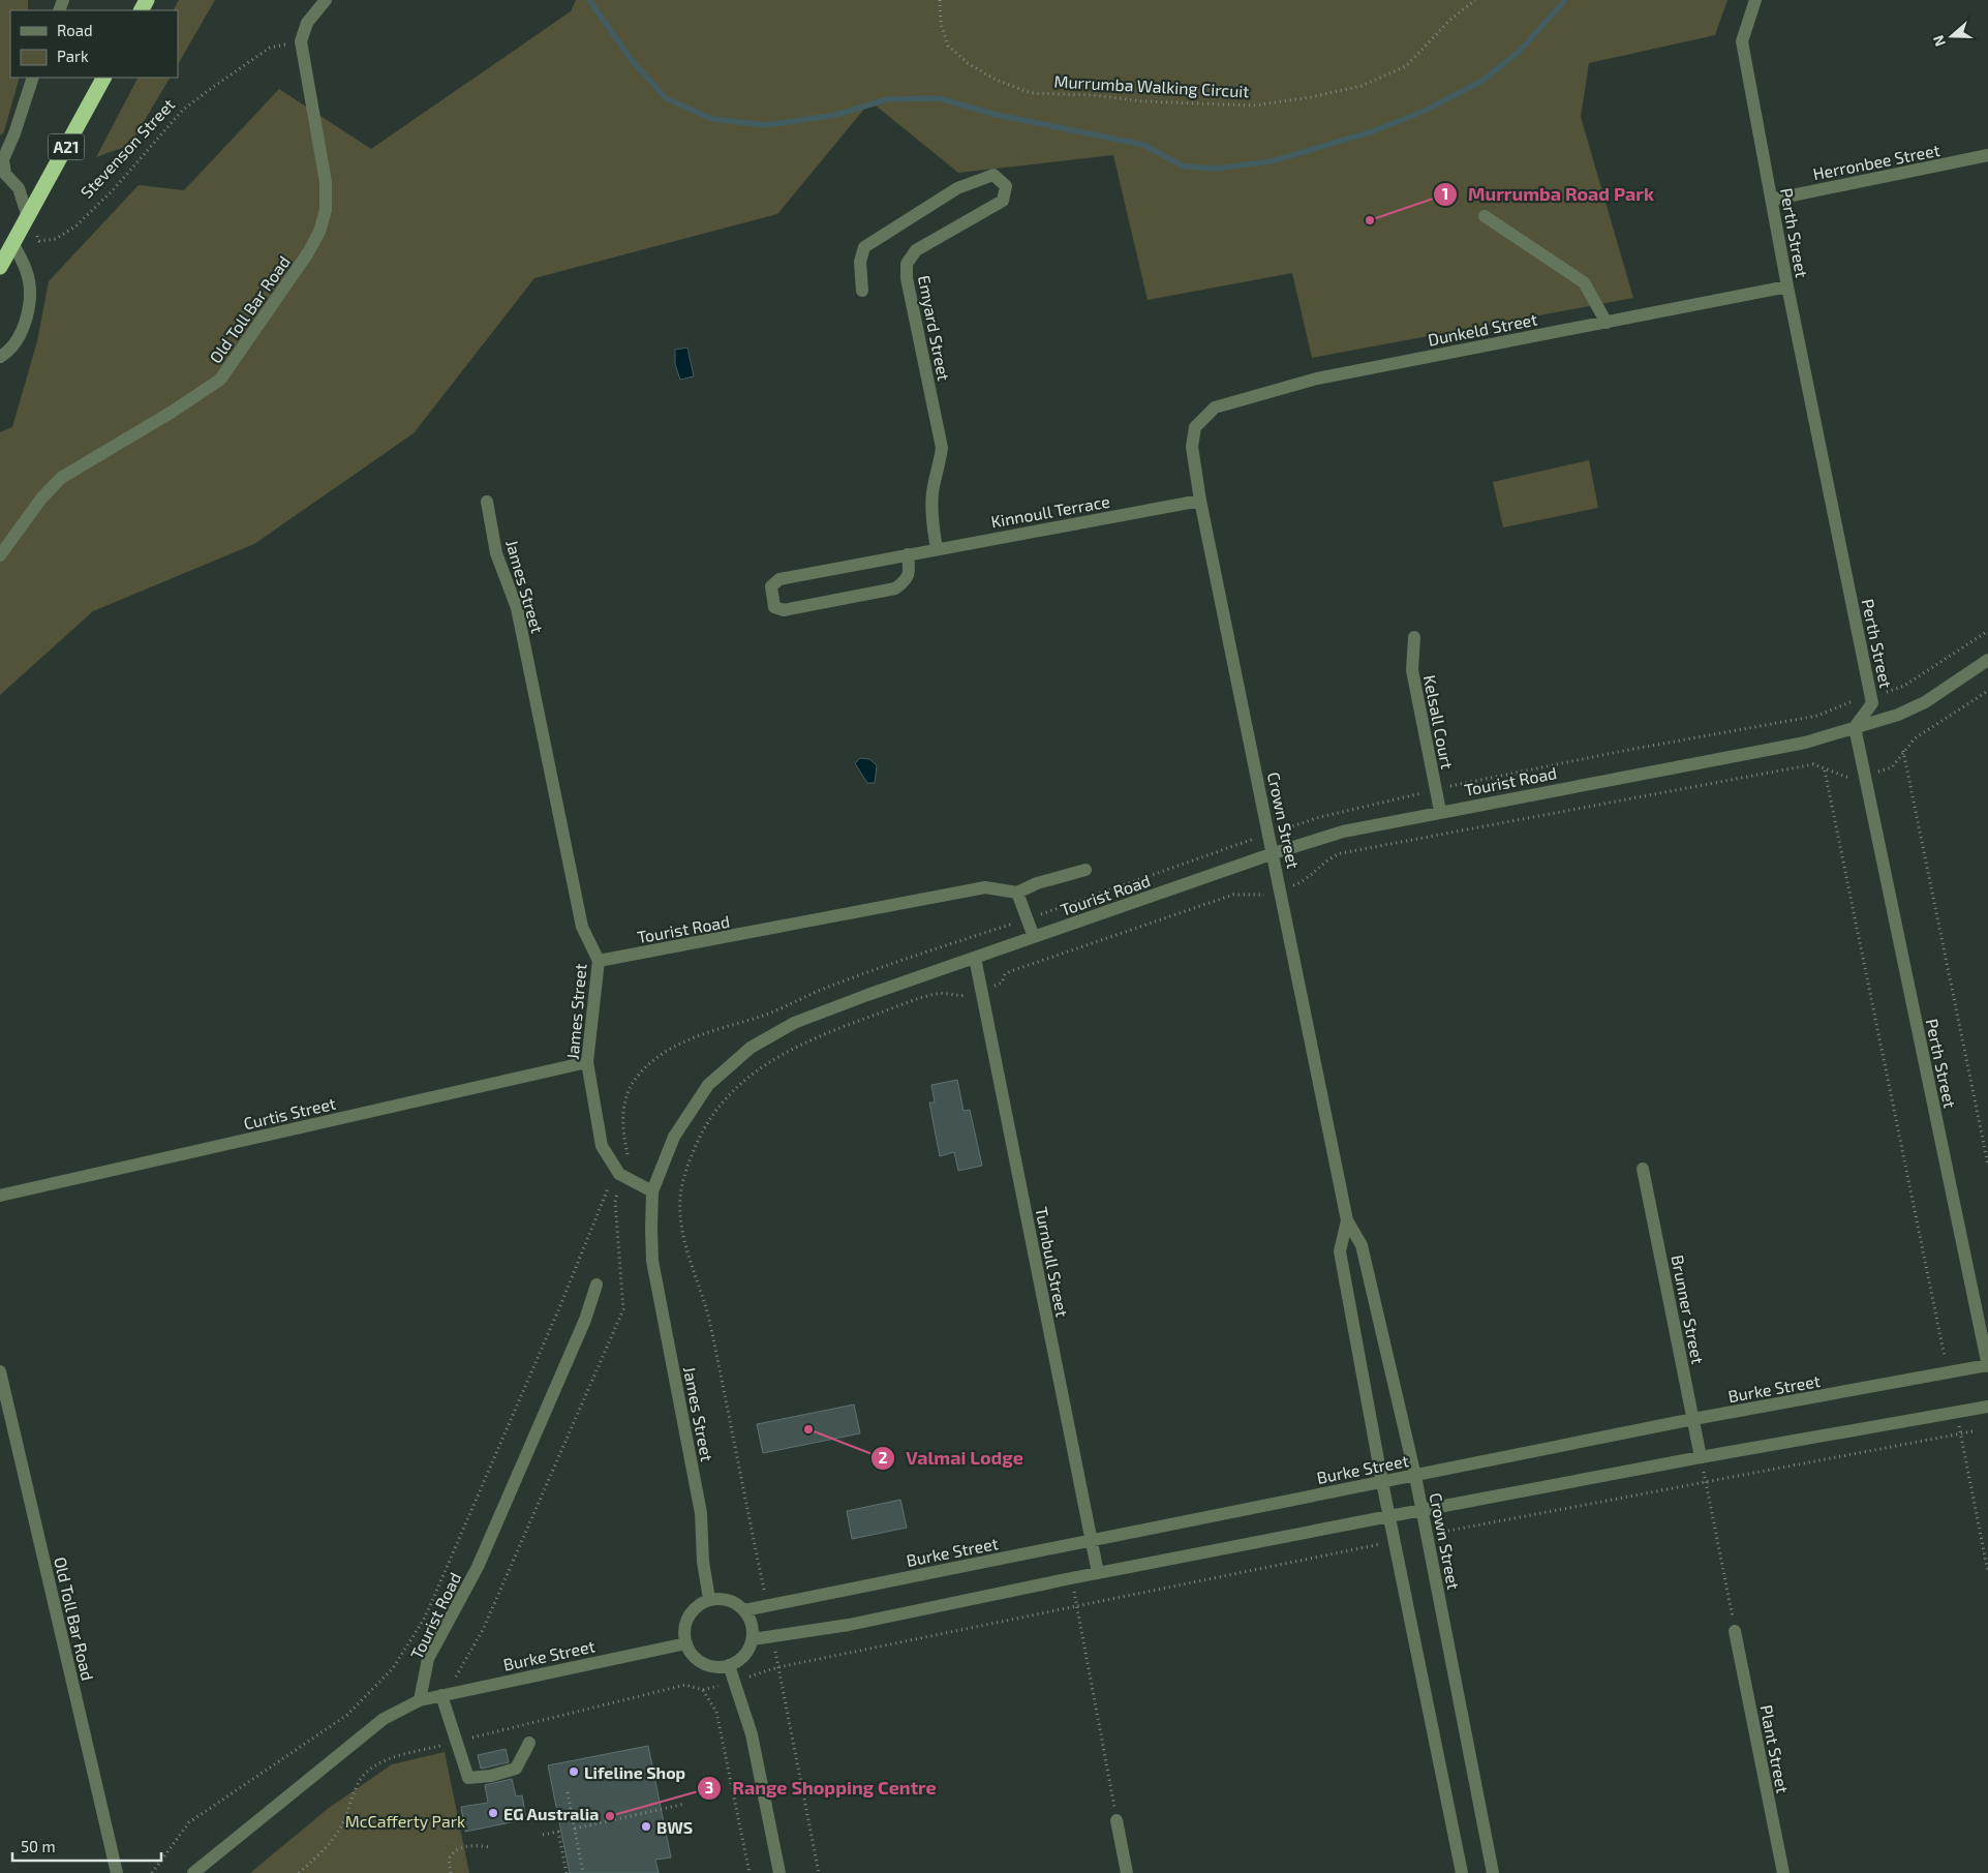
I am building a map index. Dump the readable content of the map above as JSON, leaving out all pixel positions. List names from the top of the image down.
{
  "streets": {
    "highway": ["A21"],
    "street": [
      "Herronbee Street",
      "Perth Street",
      "Old Toll Bar Road",
      "Emyard Street",
      "Dunkeld Street",
      "Kinnoull Terrace",
      "James Street",
      "Kelsall Court",
      "Tourist Road",
      "Crown Street",
      "Curtis Street",
      "Turnbull Street",
      "Brunner Street",
      "Burke Street",
      "Plant Street"
    ],
    "path": ["Murrumba Walking Circuit", "Stevenson Street"]
  },
  "crossings": [
    ["A21", "Stevenson Street"],
    ["Stevenson Street", "Old Toll Bar Road"],
    ["Herronbee Street", "Perth Street"],
    ["Perth Street", "Dunkeld Street"],
    ["Perth Street", "Tourist Road"],
    ["Perth Street", "Burke Street"],
    ["Emyard Street", "Kinnoull Terrace"],
    ["Dunkeld Street", "Crown Street"],
    ["Kinnoull Terrace", "Crown Street"],
    ["James Street", "Tourist Road"],
    ["James Street", "Curtis Street"],
    ["James Street", "Burke Street"],
    ["Kelsall Court", "Tourist Road"],
    ["Tourist Road", "Crown Street"],
    ["Tourist Road", "Turnbull Street"],
    ["Tourist Road", "Burke Street"],
    ["Crown Street", "Burke Street"],
    ["Turnbull Street", "Burke Street"],
    ["Brunner Street", "Burke Street"]
  ],
  "parks": ["McCafferty Park"],
  "places": [
    "Murrumba Road Park",
    "Valmai Lodge",
    "Lifeline Shop",
    "EG Australia",
    "Range Shopping Centre",
    "BWS"
  ],
  "legend": ["Road", "Park"],
  "scale_bar": "50 m",
  "north": "left"
}
